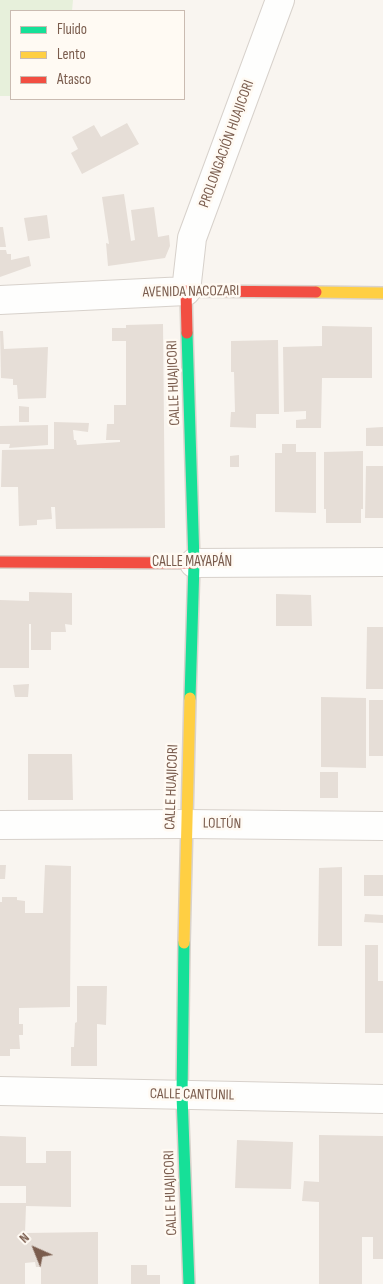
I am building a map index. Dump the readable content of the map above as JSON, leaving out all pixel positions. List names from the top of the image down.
{
  "streets": {
    "street": [
      "PROLONGACIÓN HUAJICORI",
      "AVENIDA NACOZARI",
      "CALLE HUAJICORI",
      "CALLE MAYAPÁN",
      "LOLTÚN",
      "CALLE CANTUNIL"
    ]
  },
  "crossings": [
    ["PROLONGACIÓN HUAJICORI", "AVENIDA NACOZARI"],
    ["PROLONGACIÓN HUAJICORI", "CALLE HUAJICORI"],
    ["AVENIDA NACOZARI", "CALLE HUAJICORI"],
    ["CALLE HUAJICORI", "CALLE MAYAPÁN"],
    ["CALLE HUAJICORI", "LOLTÚN"],
    ["CALLE HUAJICORI", "CALLE CANTUNIL"]
  ],
  "legend": ["Fluido", "Lento", "Atasco"],
  "north": "top left"
}
